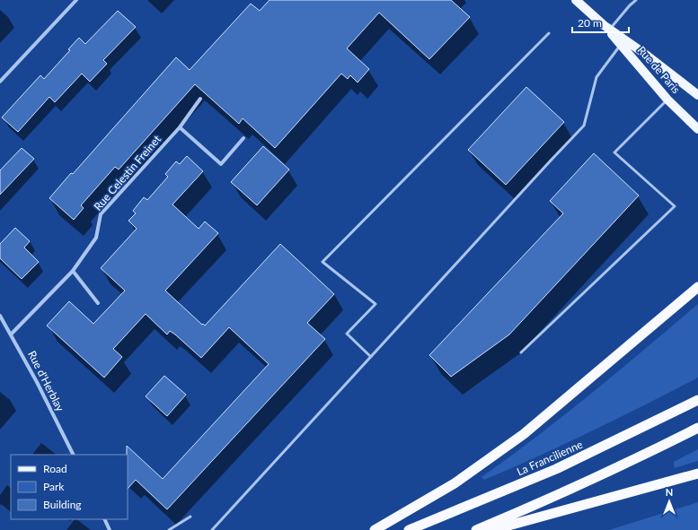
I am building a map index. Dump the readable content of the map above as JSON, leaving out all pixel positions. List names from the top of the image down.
{
  "streets": {
    "highway": ["La Francilienne"],
    "main road": ["Rue de Paris"],
    "street": ["Rue Celestin Freinet", "Rue d'Herblay"]
  },
  "crossings": [
    ["Rue Celestin Freinet", "Rue d'Herblay"]
  ],
  "legend": ["Road", "Park", "Building"],
  "scale_bar": "20 m",
  "north": "top"
}
